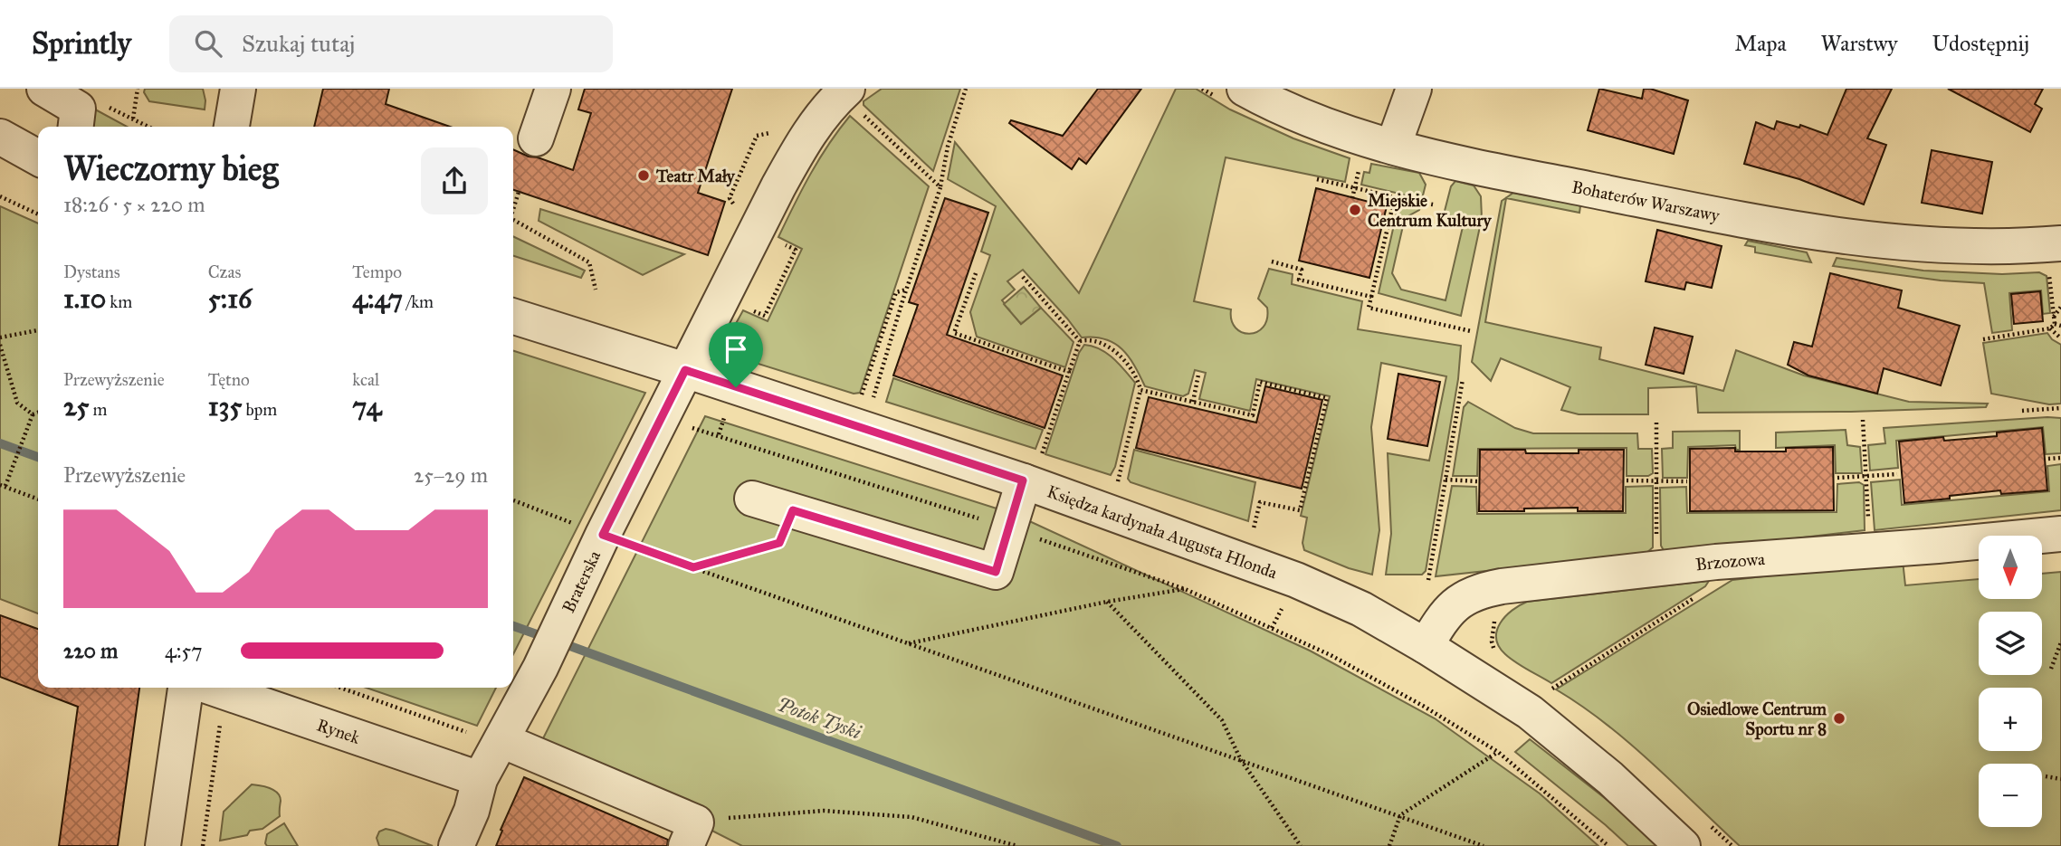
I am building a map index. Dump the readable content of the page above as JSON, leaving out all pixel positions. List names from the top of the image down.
{
  "streets": {
    "street": [
      "Bohaterów Warszawy",
      "Księdza kardynała Augusta Hlonda",
      "Brzozowa",
      "Braterska",
      "Rynek"
    ]
  },
  "crossings": [
    ["Księdza kardynała Augusta Hlonda", "Brzozowa"],
    ["Księdza kardynała Augusta Hlonda", "Braterska"],
    ["Braterska", "Rynek"]
  ],
  "water": ["Potok Tyski"],
  "places": ["Teatr Mały", "Miejskie Centrum Kultury", "Osiedlowe Centrum Sportu nr 8"],
  "north": "bottom",
  "page": {
    "header": "Sprintly",
    "search": "Szukaj tutaj",
    "nav": ["Mapa", "Warstwy", "Udostępnij"],
    "heading": ["Wieczorny bieg", "18:26 · 5 × 220 m"],
    "stats": [
      ["Dystans", "1.10 km"],
      ["Czas", "5:16"],
      ["Tempo", "4:47 /km"],
      ["Przewyższenie", "25 m"],
      ["Tętno", "135 bpm"],
      ["kcal", "74"]
    ],
    "chart": ["Przewyższenie", "25–29 m"],
    "map_buttons": ["+", "−"],
    "list": [
      {
        "name": "220 m",
        "note": "4:57"
      }
    ]
  }
}
